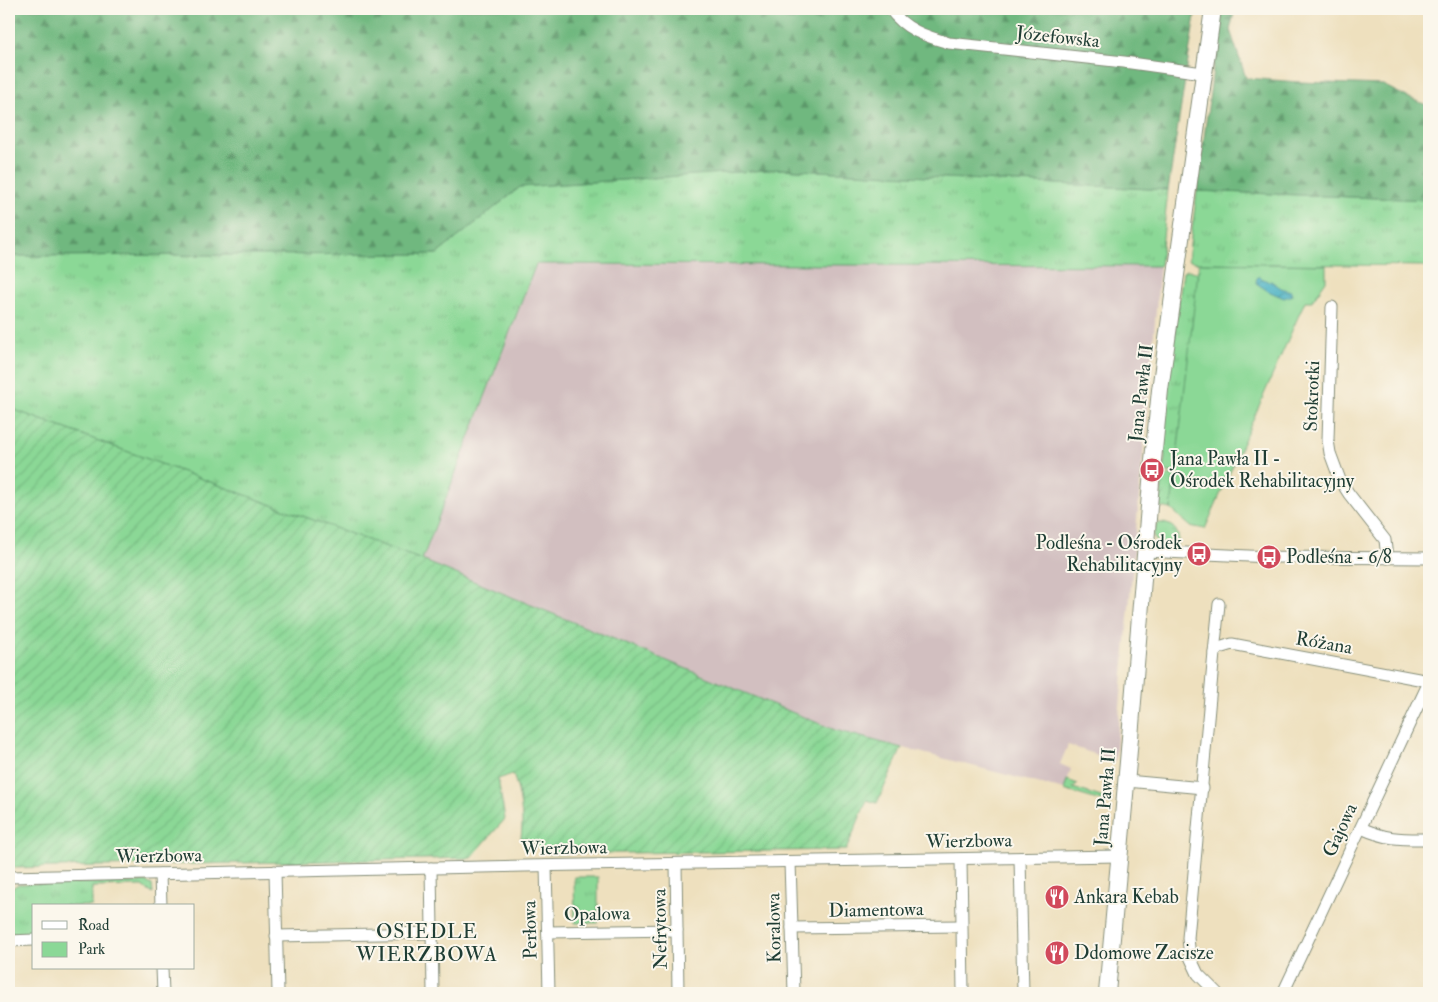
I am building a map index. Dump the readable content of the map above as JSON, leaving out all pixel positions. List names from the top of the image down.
{
  "streets": {
    "street": [
      "Józefowska",
      "Jana Pawła II",
      "Stokrotki",
      "Różana",
      "Gajowa",
      "Wierzbowa",
      "Diamentowa",
      "Opalowa",
      "Koralowa",
      "Nefrytowa",
      "Perłowa"
    ]
  },
  "crossings": [
    ["Józefowska", "Jana Pawła II"],
    ["Jana Pawła II", "Wierzbowa"],
    ["Różana", "Gajowa"],
    ["Wierzbowa", "Koralowa"],
    ["Wierzbowa", "Nefrytowa"],
    ["Wierzbowa", "Perłowa"],
    ["Diamentowa", "Koralowa"],
    ["Opalowa", "Nefrytowa"],
    ["Opalowa", "Perłowa"]
  ],
  "districts": ["OSIEDLE WIERZBOWA"],
  "places": {
    "bus stop": ["Jana Pawła II - Ośrodek Rehabilitacyjny", "Podleśna - Ośrodek Rehabilitacyjny", "Podleśna - 6/8"],
    "restaurant": ["Ankara Kebab", "Ddomowe Zacisze"]
  },
  "legend": ["Road", "Park"]
}
